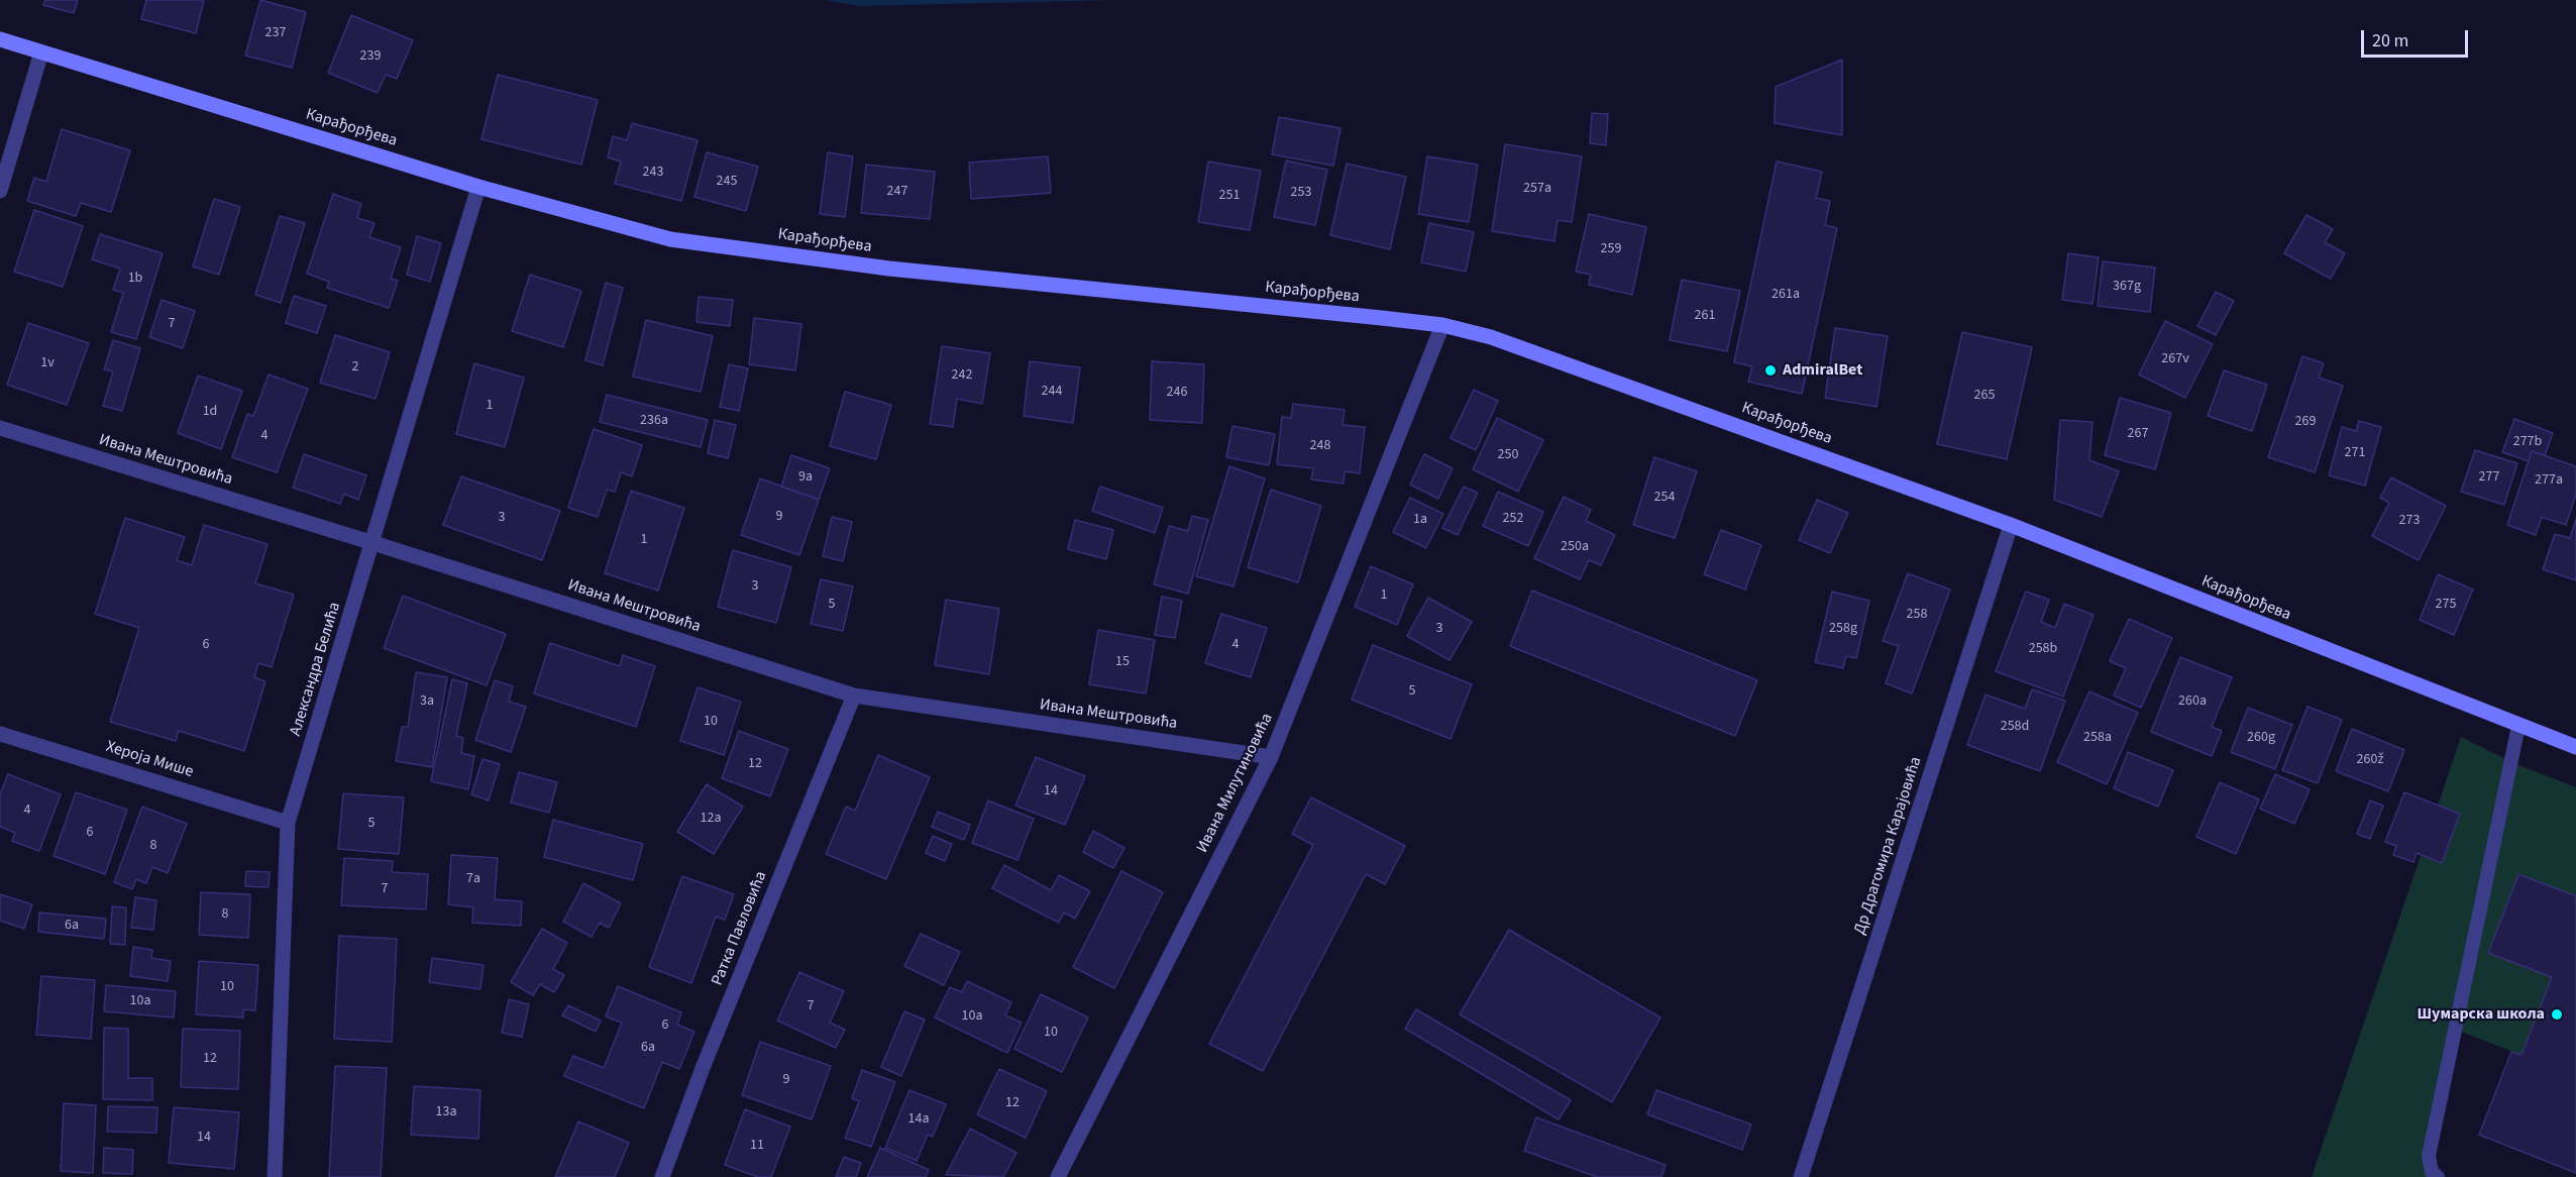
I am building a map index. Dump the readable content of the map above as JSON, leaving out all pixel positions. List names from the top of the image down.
{
  "streets": {
    "street": [
      "Карађорђева",
      "Ивана Мештровића",
      "Александра Белића",
      "Хероја Мише",
      "Ивана Милутиновића",
      "Др Драгомира Карајовића",
      "Ратка Павловића"
    ]
  },
  "crossings": [
    ["Карађорђева", "Александра Белића"],
    ["Карађорђева", "Ивана Милутиновића"],
    ["Карађорђева", "Др Драгомира Карајовића"],
    ["Ивана Мештровића", "Александра Белића"],
    ["Ивана Мештровића", "Ивана Милутиновића"],
    ["Ивана Мештровића", "Ратка Павловића"],
    ["Александра Белића", "Хероја Мише"]
  ],
  "places": ["AdmiralBet", "Шумарска школа"],
  "house_numbers": [
    "237",
    "239",
    "243",
    "245",
    "257a",
    "247",
    "253",
    "251",
    "259",
    "1b",
    "367g",
    "261a",
    "261",
    "7",
    "267v",
    "1v",
    "2",
    "242",
    "244",
    "246",
    "265",
    "1",
    "1d",
    "236a",
    "269",
    "267",
    "4",
    "277b",
    "248",
    "271",
    "250",
    "9a",
    "277",
    "277a",
    "254",
    "9",
    "3",
    "252",
    "1a",
    "273",
    "1",
    "250a",
    "3",
    "1",
    "5",
    "275",
    "258",
    "3",
    "258g",
    "6",
    "4",
    "258b",
    "15",
    "5",
    "3a",
    "260a",
    "10",
    "258d",
    "258a",
    "260g",
    "260ž",
    "12",
    "14",
    "4",
    "12a",
    "5",
    "6",
    "8",
    "7a",
    "7",
    "8",
    "6a",
    "10",
    "10a",
    "7",
    "10a",
    "6",
    "10",
    "6a",
    "12",
    "9",
    "12",
    "13a",
    "14a",
    "14",
    "11"
  ],
  "scale_bar": "20 m"
}
